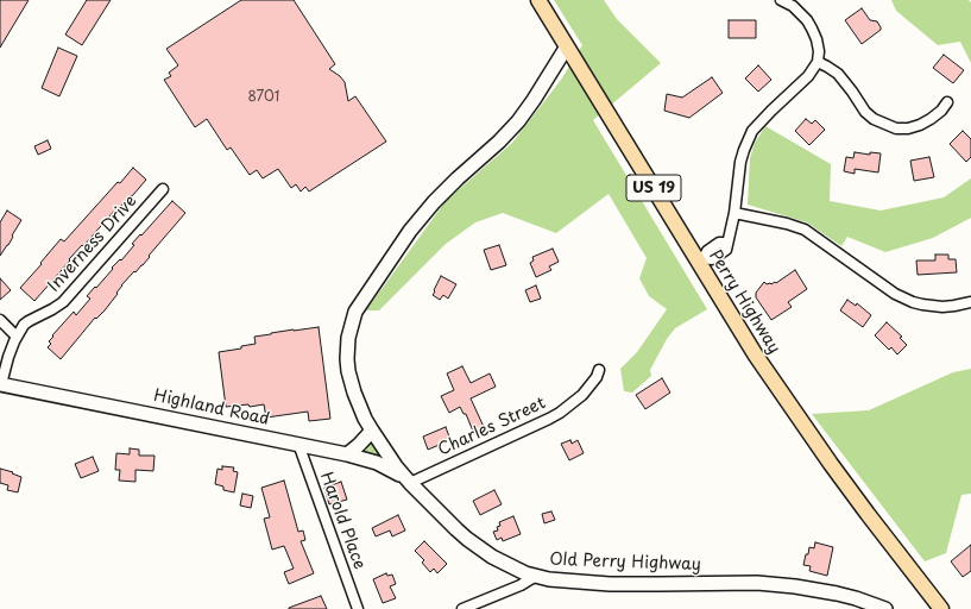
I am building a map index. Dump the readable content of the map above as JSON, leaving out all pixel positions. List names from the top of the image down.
{
  "streets": {
    "main road": ["US 19", "Perry Highway"],
    "street": [
      "Inverness Drive",
      "Highland Road",
      "Charles Street",
      "Harold Place",
      "Old Perry Highway"
    ]
  },
  "crossings": [
    ["Inverness Drive", "Highland Road"],
    ["Perry Highway", "Old Perry Highway"],
    ["Highland Road", "Charles Street"],
    ["Highland Road", "Harold Place"],
    ["Highland Road", "Old Perry Highway"],
    ["Charles Street", "Old Perry Highway"]
  ],
  "house_numbers": ["8701"]
}
